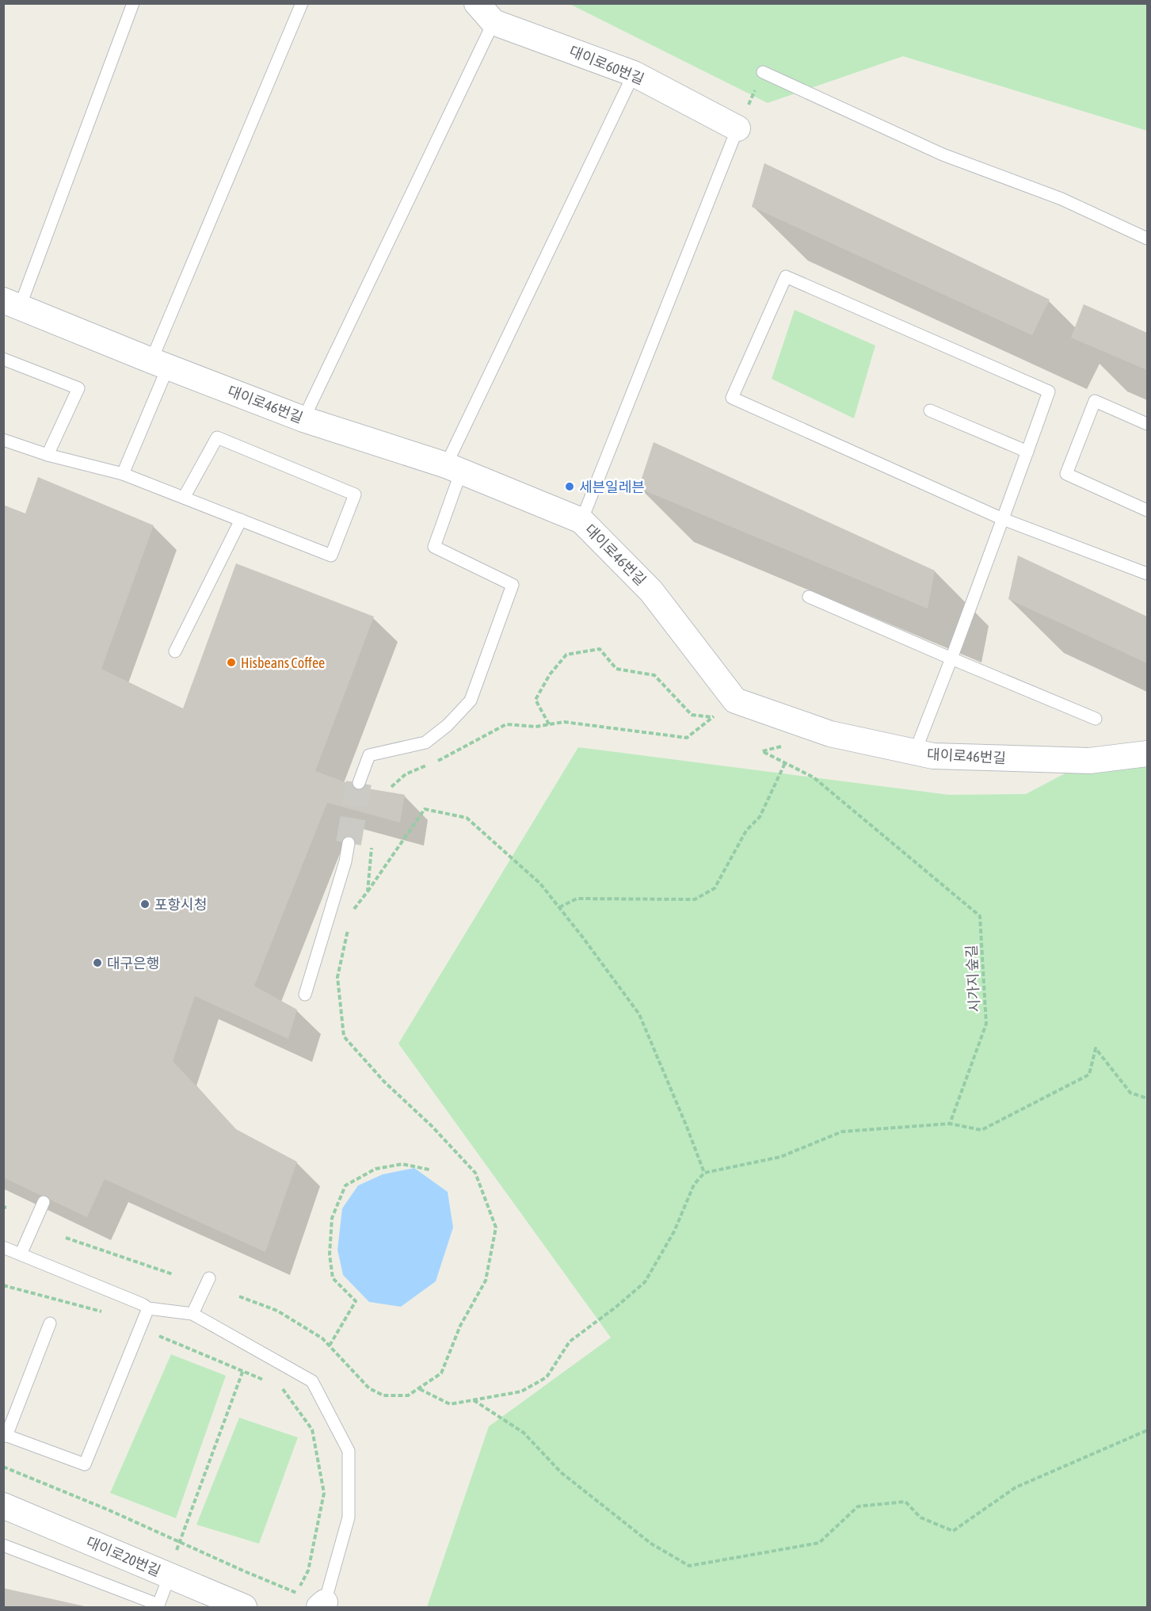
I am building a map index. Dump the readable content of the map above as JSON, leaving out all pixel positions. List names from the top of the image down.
{
  "streets": {
    "street": ["대이로60번길", "대이로46번길", "대이로20번길"],
    "path": ["시가지 숲길"]
  },
  "places": [
    "세븐일레븐",
    "Hisbeans Coffee",
    "포항시청",
    "대구은행"
  ]
}
